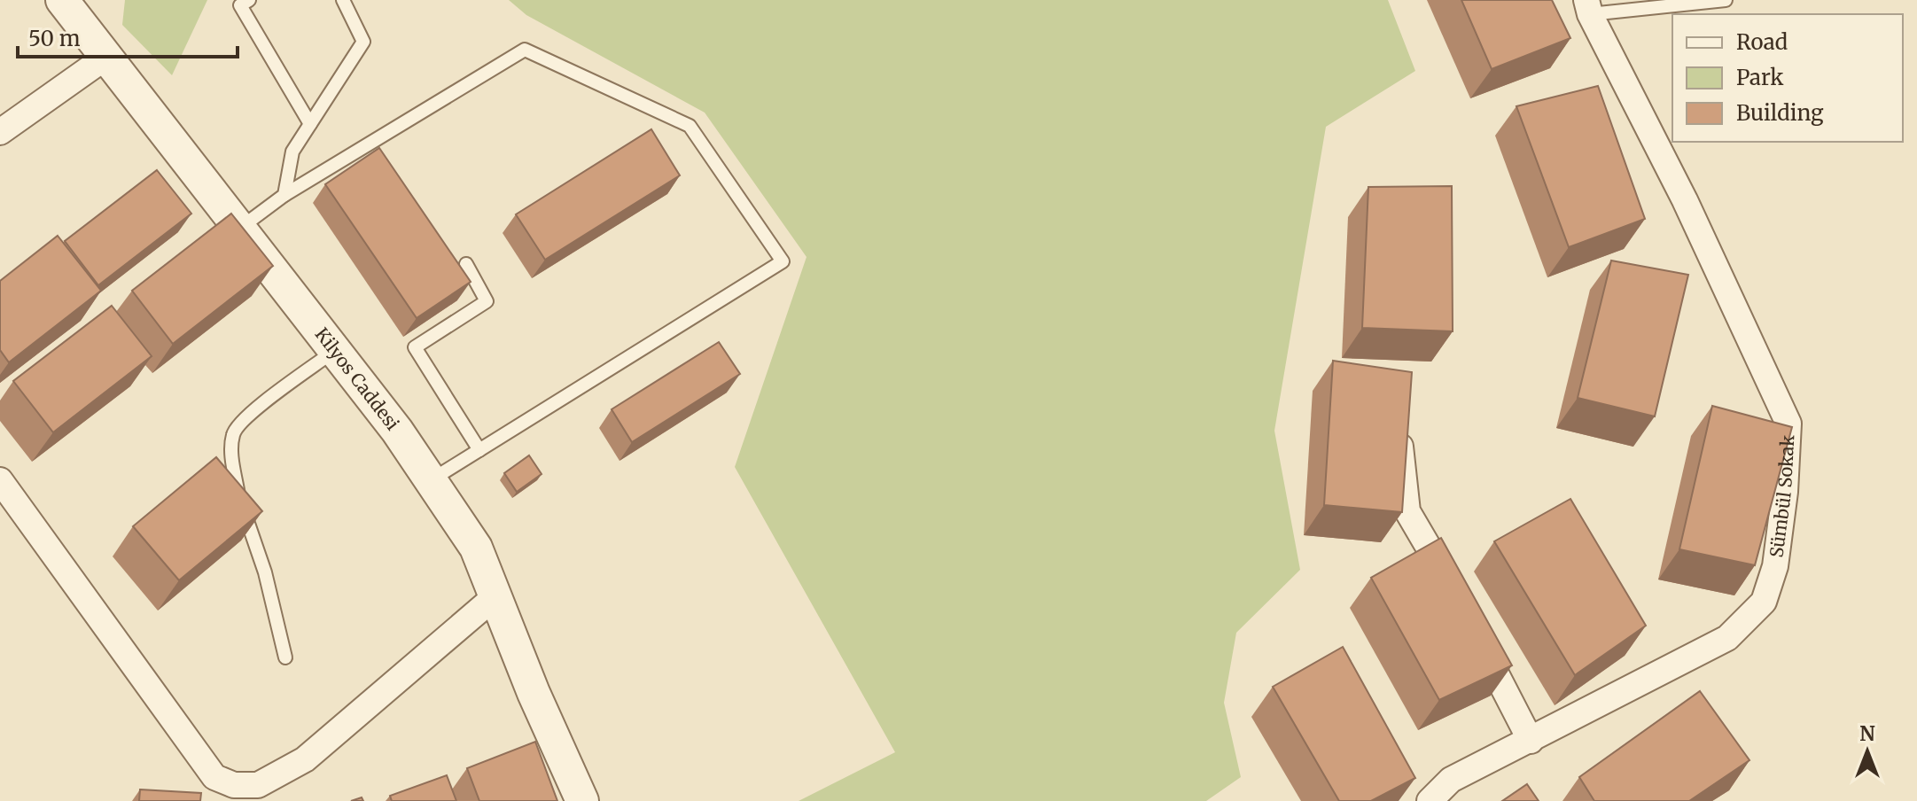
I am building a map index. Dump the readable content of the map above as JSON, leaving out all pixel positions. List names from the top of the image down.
{
  "streets": {
    "street": ["Kilyos Caddesi", "Sümbül Sokak"]
  },
  "legend": ["Road", "Park", "Building"],
  "scale_bar": "50 m",
  "north": "top"
}
